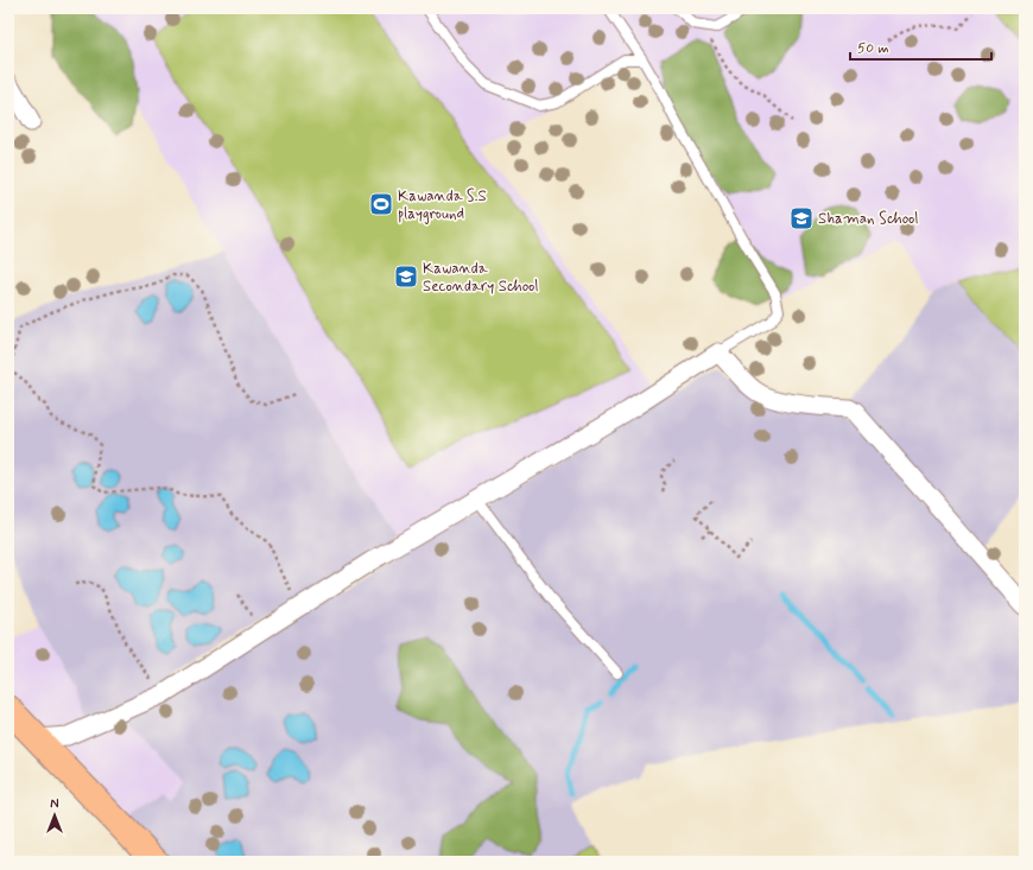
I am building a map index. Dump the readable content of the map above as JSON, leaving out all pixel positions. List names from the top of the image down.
{
  "places": {
    "sports": ["Kawanda S.S playground"],
    "school or university": ["Shaman School", "Kawanda Secondary School"]
  },
  "scale_bar": "50 m",
  "north": "top"
}
